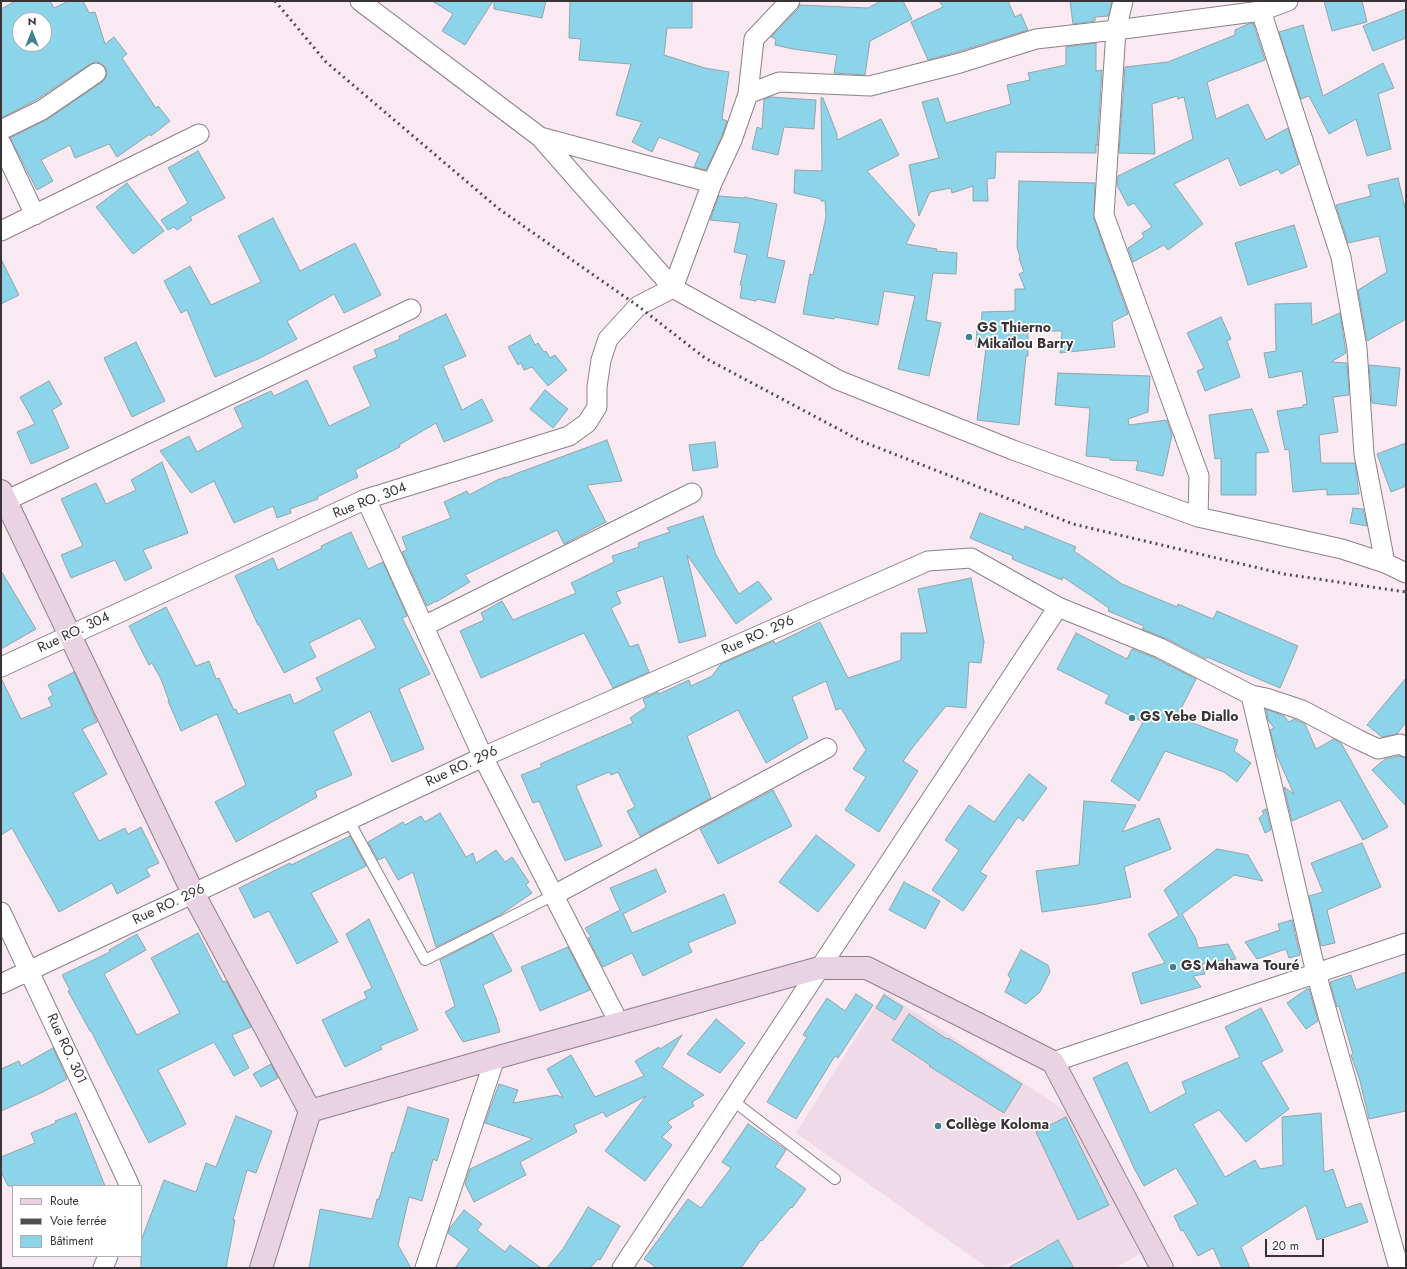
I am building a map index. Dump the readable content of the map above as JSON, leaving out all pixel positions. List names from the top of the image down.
{
  "streets": {
    "street": ["Rue RO. 304", "Rue RO. 296", "Rue RO. 301"]
  },
  "crossings": [
    ["Rue RO. 296", "Rue RO. 301"]
  ],
  "places": [
    "GS Thierno Mikaïlou Barry",
    "GS Yebe Diallo",
    "GS Mahawa Touré",
    "Collège Koloma"
  ],
  "legend": ["Route", "Voie ferrée", "Bâtiment"],
  "scale_bar": "20 m",
  "north": "top"
}
